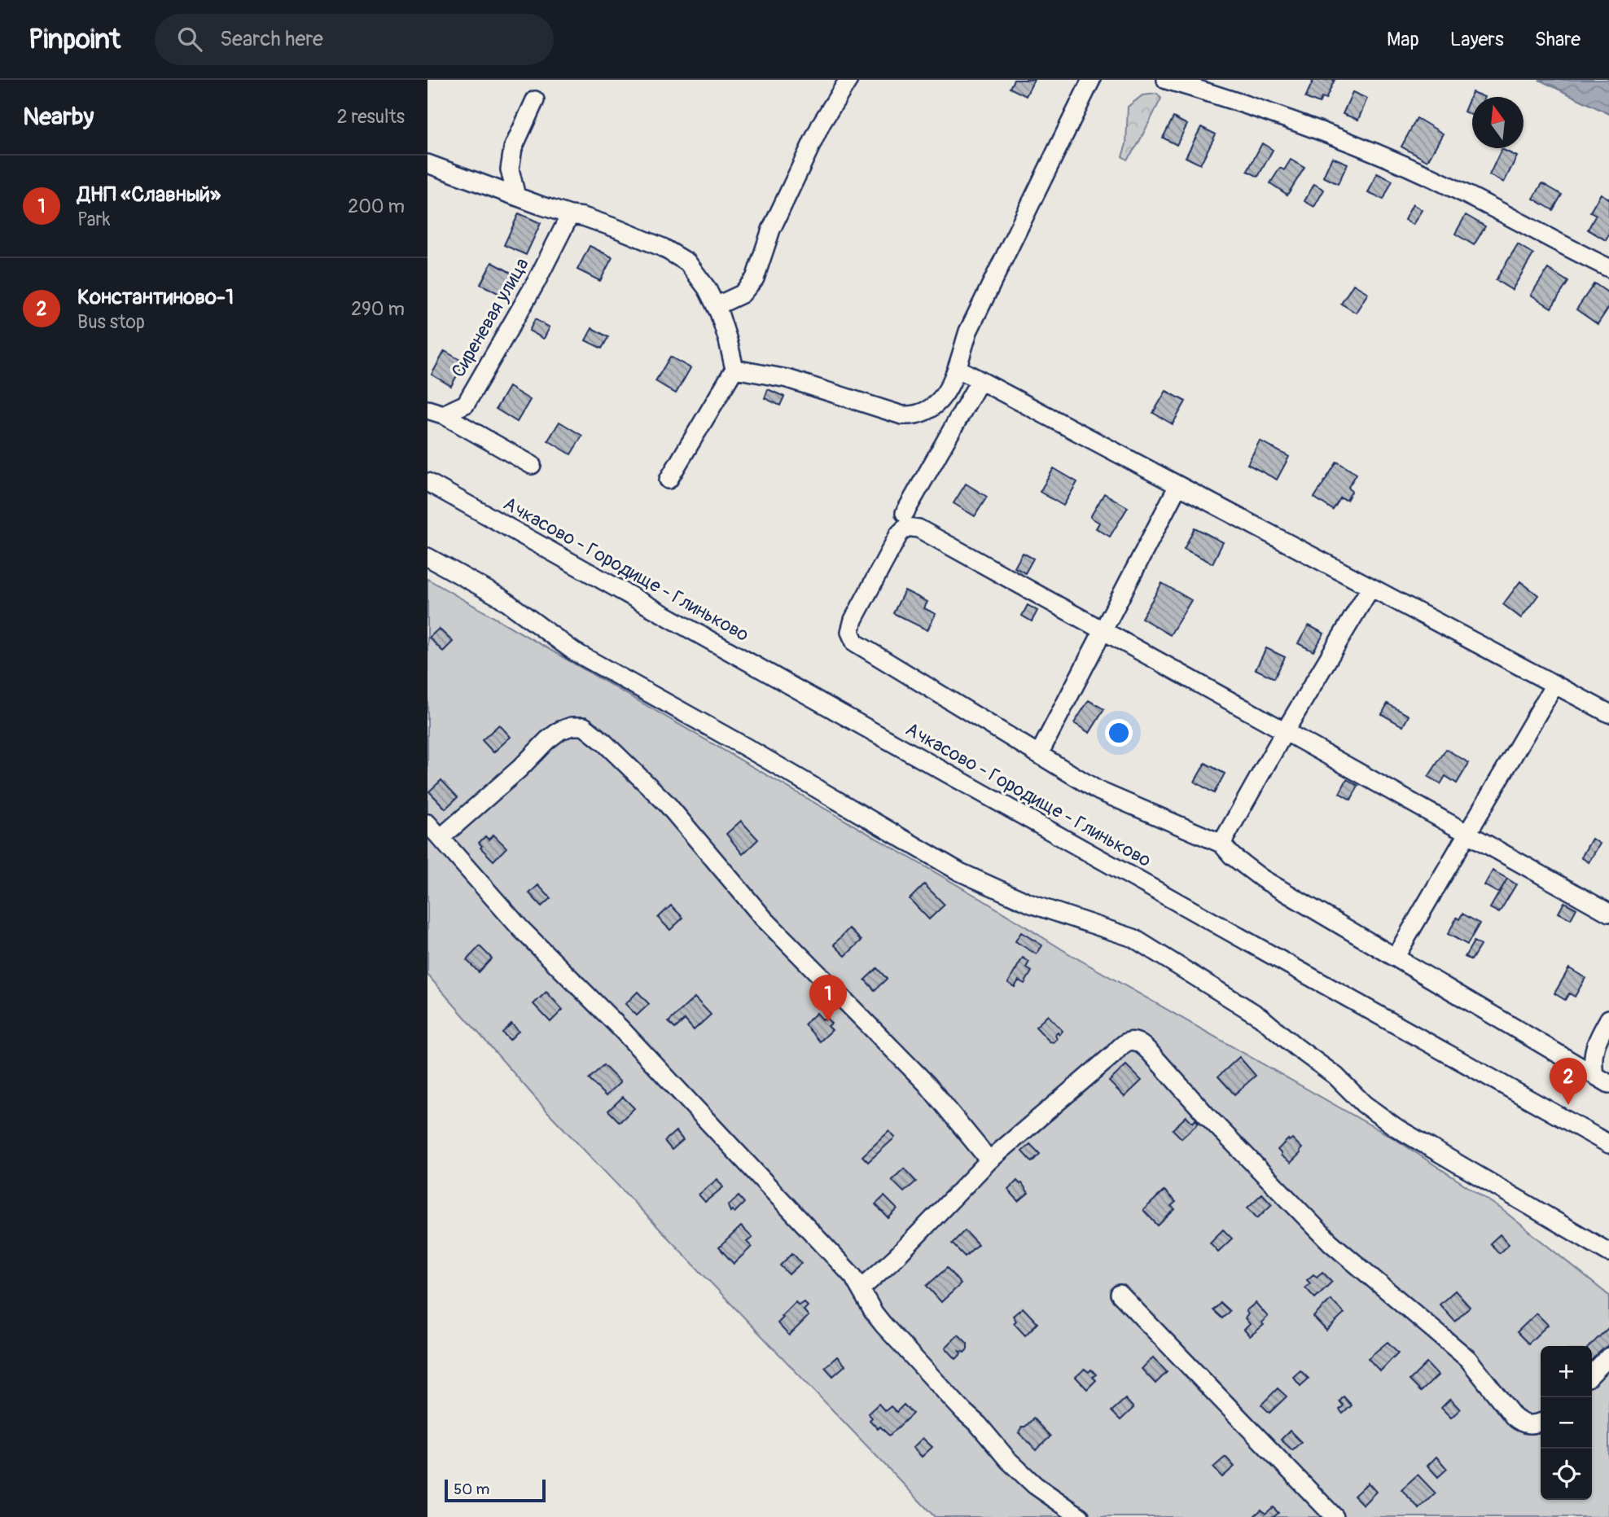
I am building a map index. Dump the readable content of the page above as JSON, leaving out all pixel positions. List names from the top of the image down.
{
  "streets": {
    "street": ["Сиреневая улица", "Ачкасово - Городище - Глиньково"]
  },
  "scale_bar": "50 m",
  "north": "top",
  "page": {
    "header": "Pinpoint",
    "search": "Search here",
    "nav": ["Map", "Layers", "Share"],
    "heading": ["Nearby", "2 results"],
    "list": [
      {
        "mark": "1",
        "name": "ДНП «Славный»",
        "note": "Park",
        "value": "200 m"
      },
      {
        "mark": "2",
        "name": "Константиново-1",
        "note": "Bus stop",
        "value": "290 m"
      }
    ],
    "pins": ["1", "2"],
    "map_buttons": ["+", "−"],
    "scale": "50 m"
  }
}
